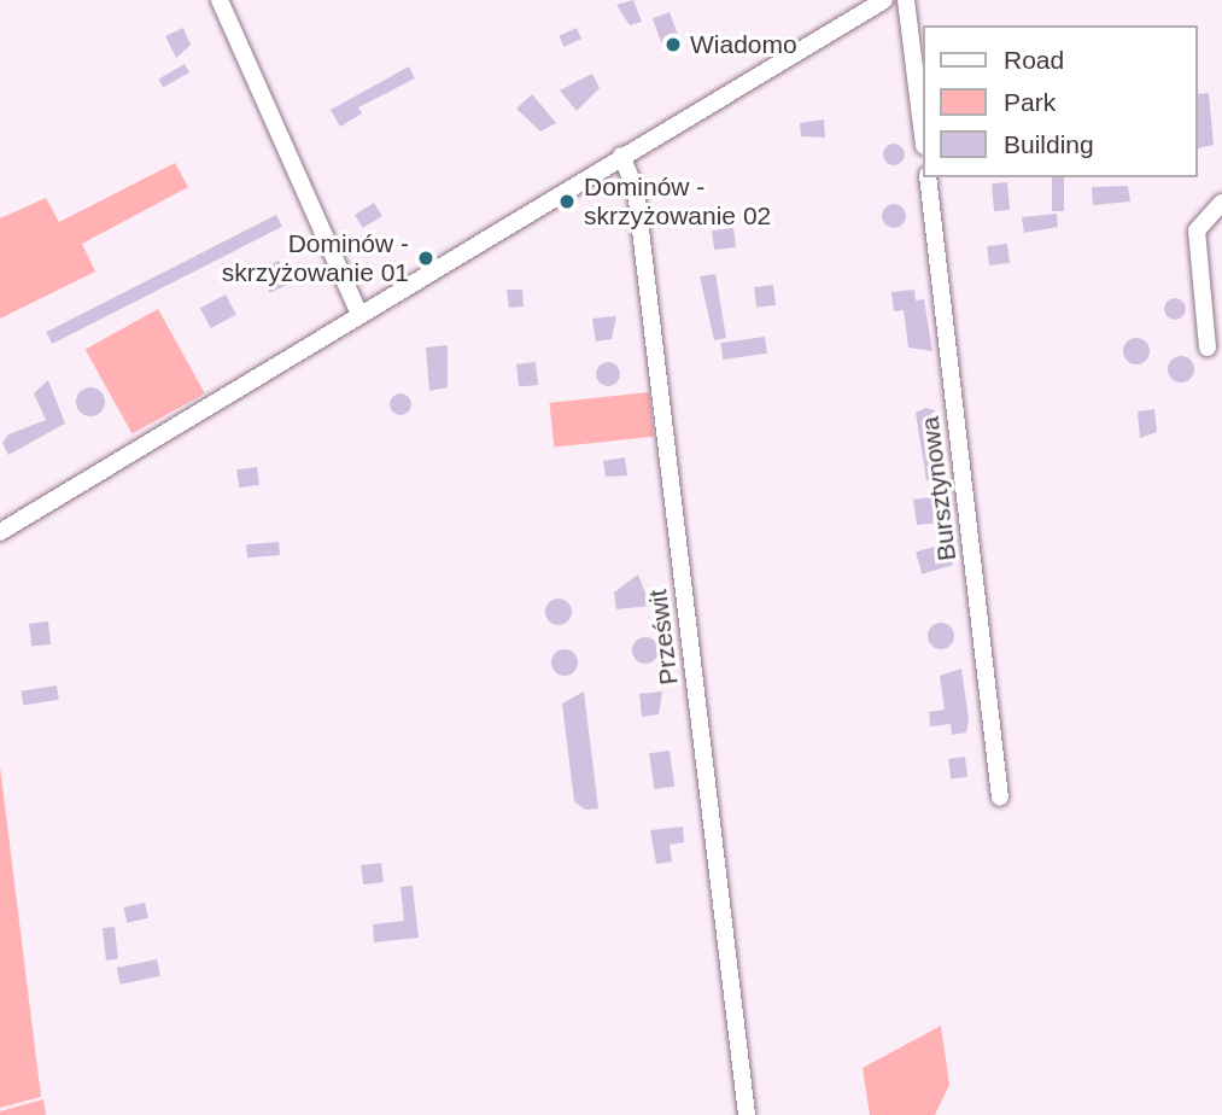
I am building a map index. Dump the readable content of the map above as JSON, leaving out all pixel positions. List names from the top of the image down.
{
  "streets": {
    "street": ["Bursztynowa", "Prześwit"]
  },
  "places": ["Wiadomo", "Dominów - skrzyżowanie 02", "Dominów - skrzyżowanie 01"],
  "legend": ["Road", "Park", "Building"]
}
